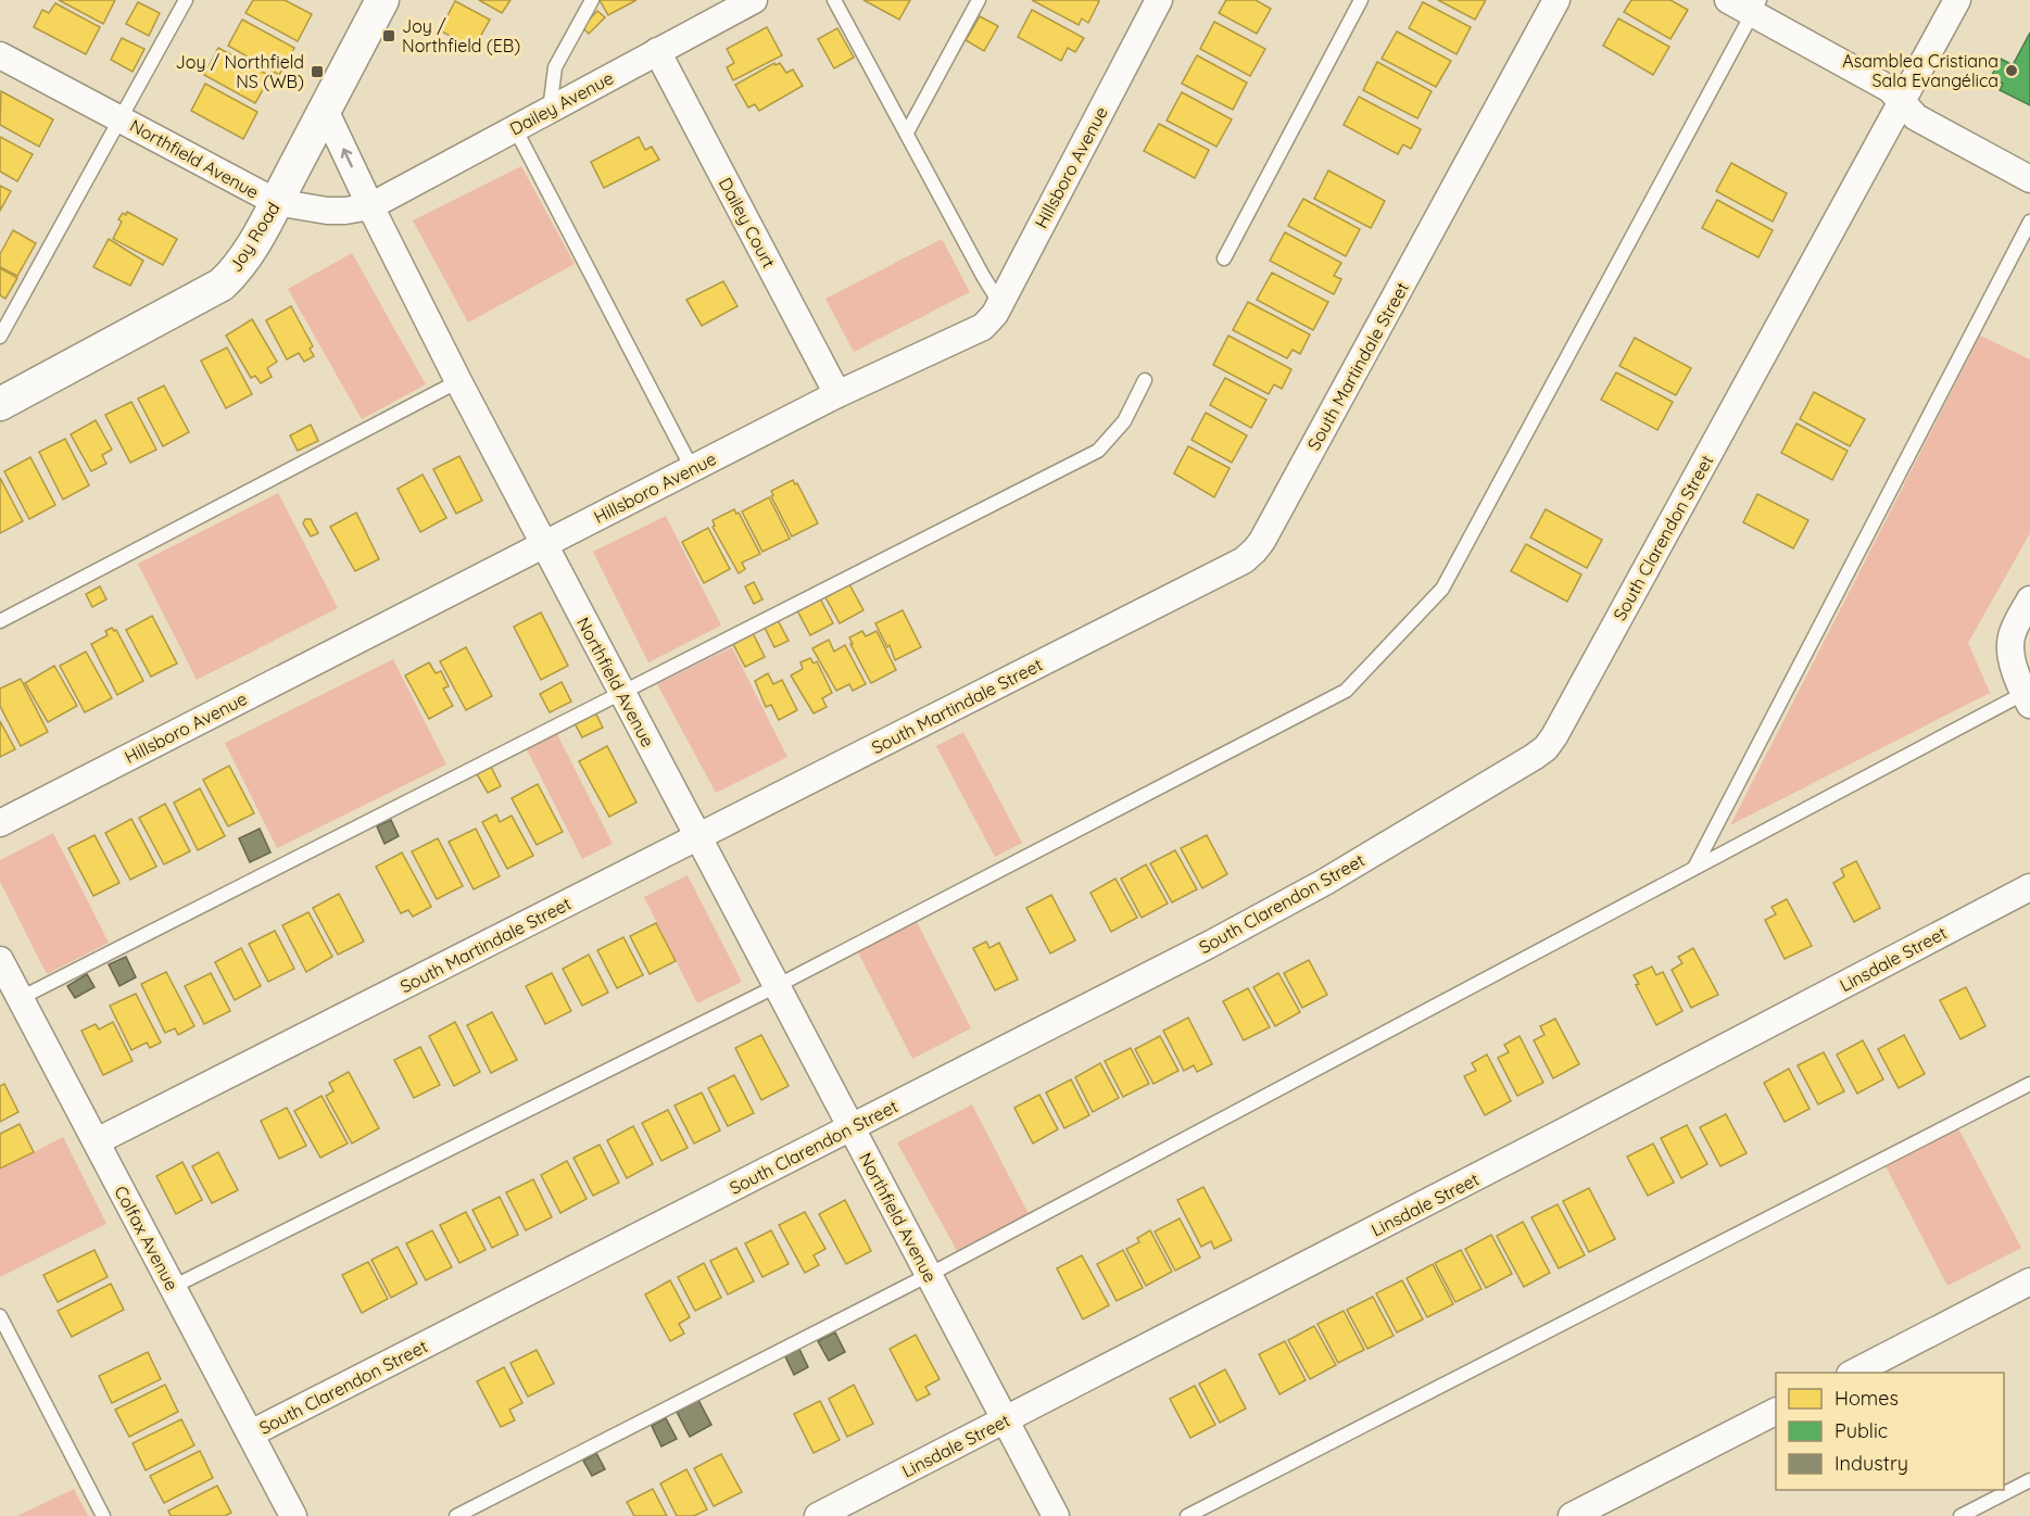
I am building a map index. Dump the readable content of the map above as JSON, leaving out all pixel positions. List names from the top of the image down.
{
  "streets": {
    "street": [
      "Dailey Avenue",
      "Northfield Avenue",
      "Hillsboro Avenue",
      "Dailey Court",
      "Joy Road",
      "South Martindale Street",
      "South Clarendon Street",
      "Linsdale Street",
      "Colfax Avenue"
    ]
  },
  "crossings": [
    ["Dailey Avenue", "Northfield Avenue"],
    ["Dailey Avenue", "Dailey Court"],
    ["Northfield Avenue", "Hillsboro Avenue"],
    ["Northfield Avenue", "Joy Road"],
    ["Northfield Avenue", "South Martindale Street"],
    ["Northfield Avenue", "South Clarendon Street"],
    ["Northfield Avenue", "Linsdale Street"],
    ["Hillsboro Avenue", "Dailey Court"],
    ["South Martindale Street", "Colfax Avenue"],
    ["South Clarendon Street", "Colfax Avenue"]
  ],
  "places": {
    "transit": ["Joy / Northfield (EB)", "Joy / Northfield NS (WB)"],
    "other": ["Asamblea Cristiana Sala Evangélica"]
  },
  "legend": ["Homes", "Public", "Industry"]
}
